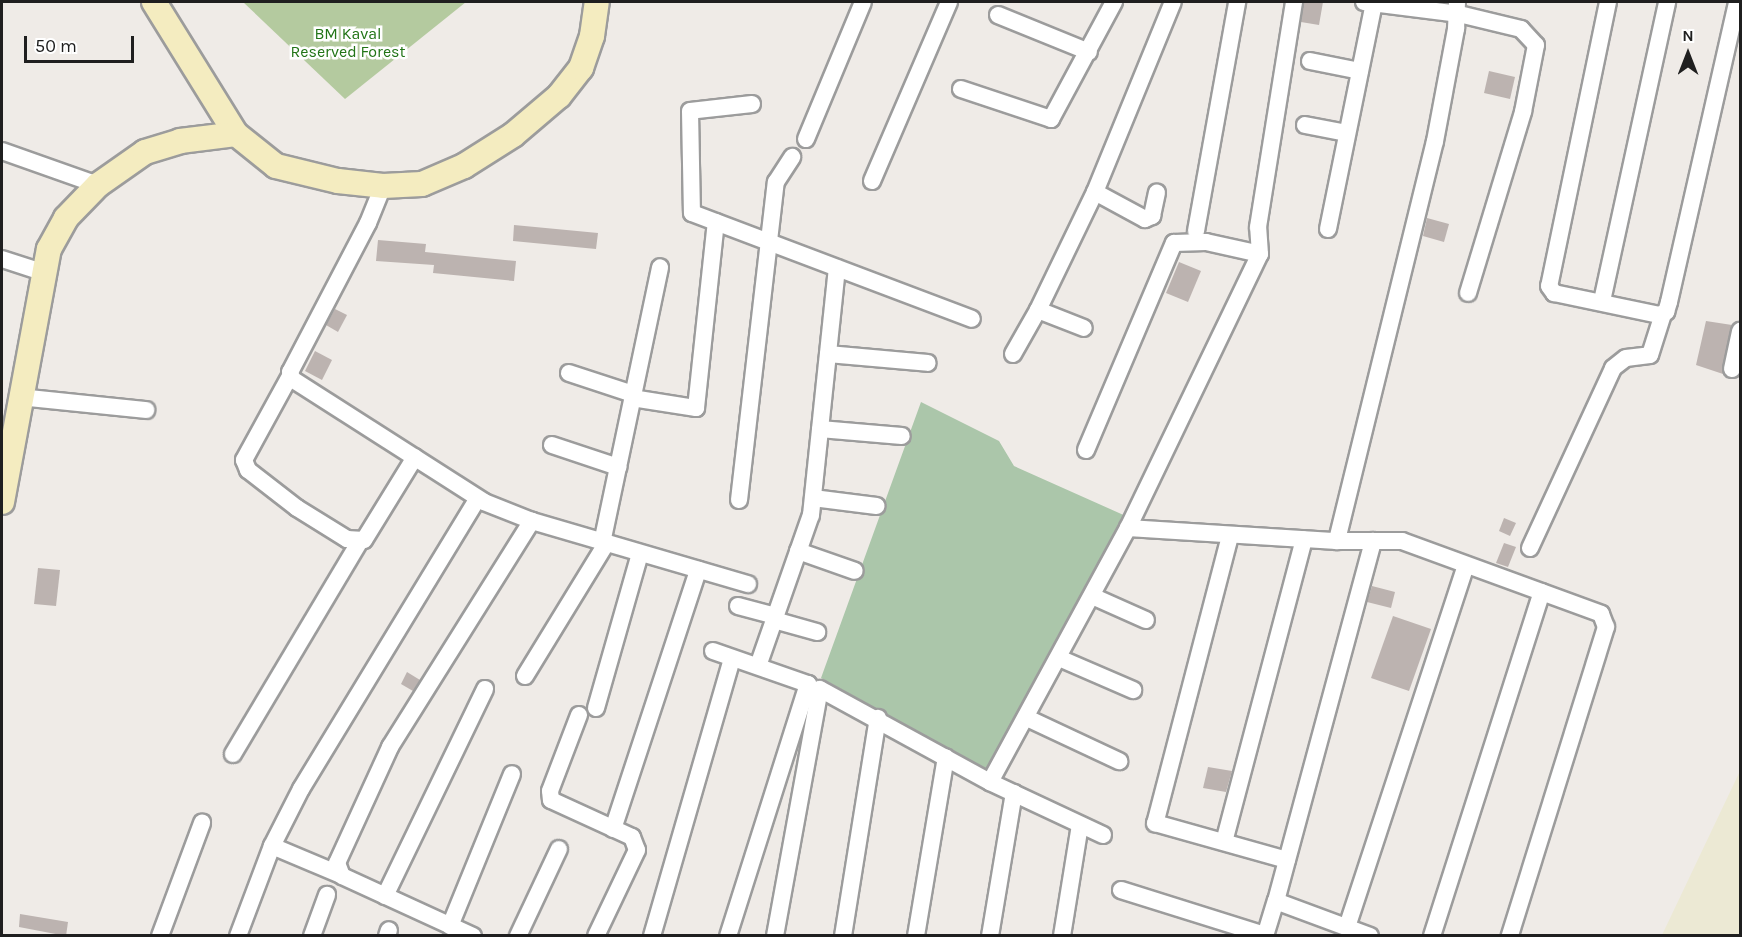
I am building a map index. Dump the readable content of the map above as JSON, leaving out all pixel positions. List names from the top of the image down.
{
  "parks": ["BM Kaval Reserved Forest"],
  "scale_bar": "50 m",
  "north": "top"
}
